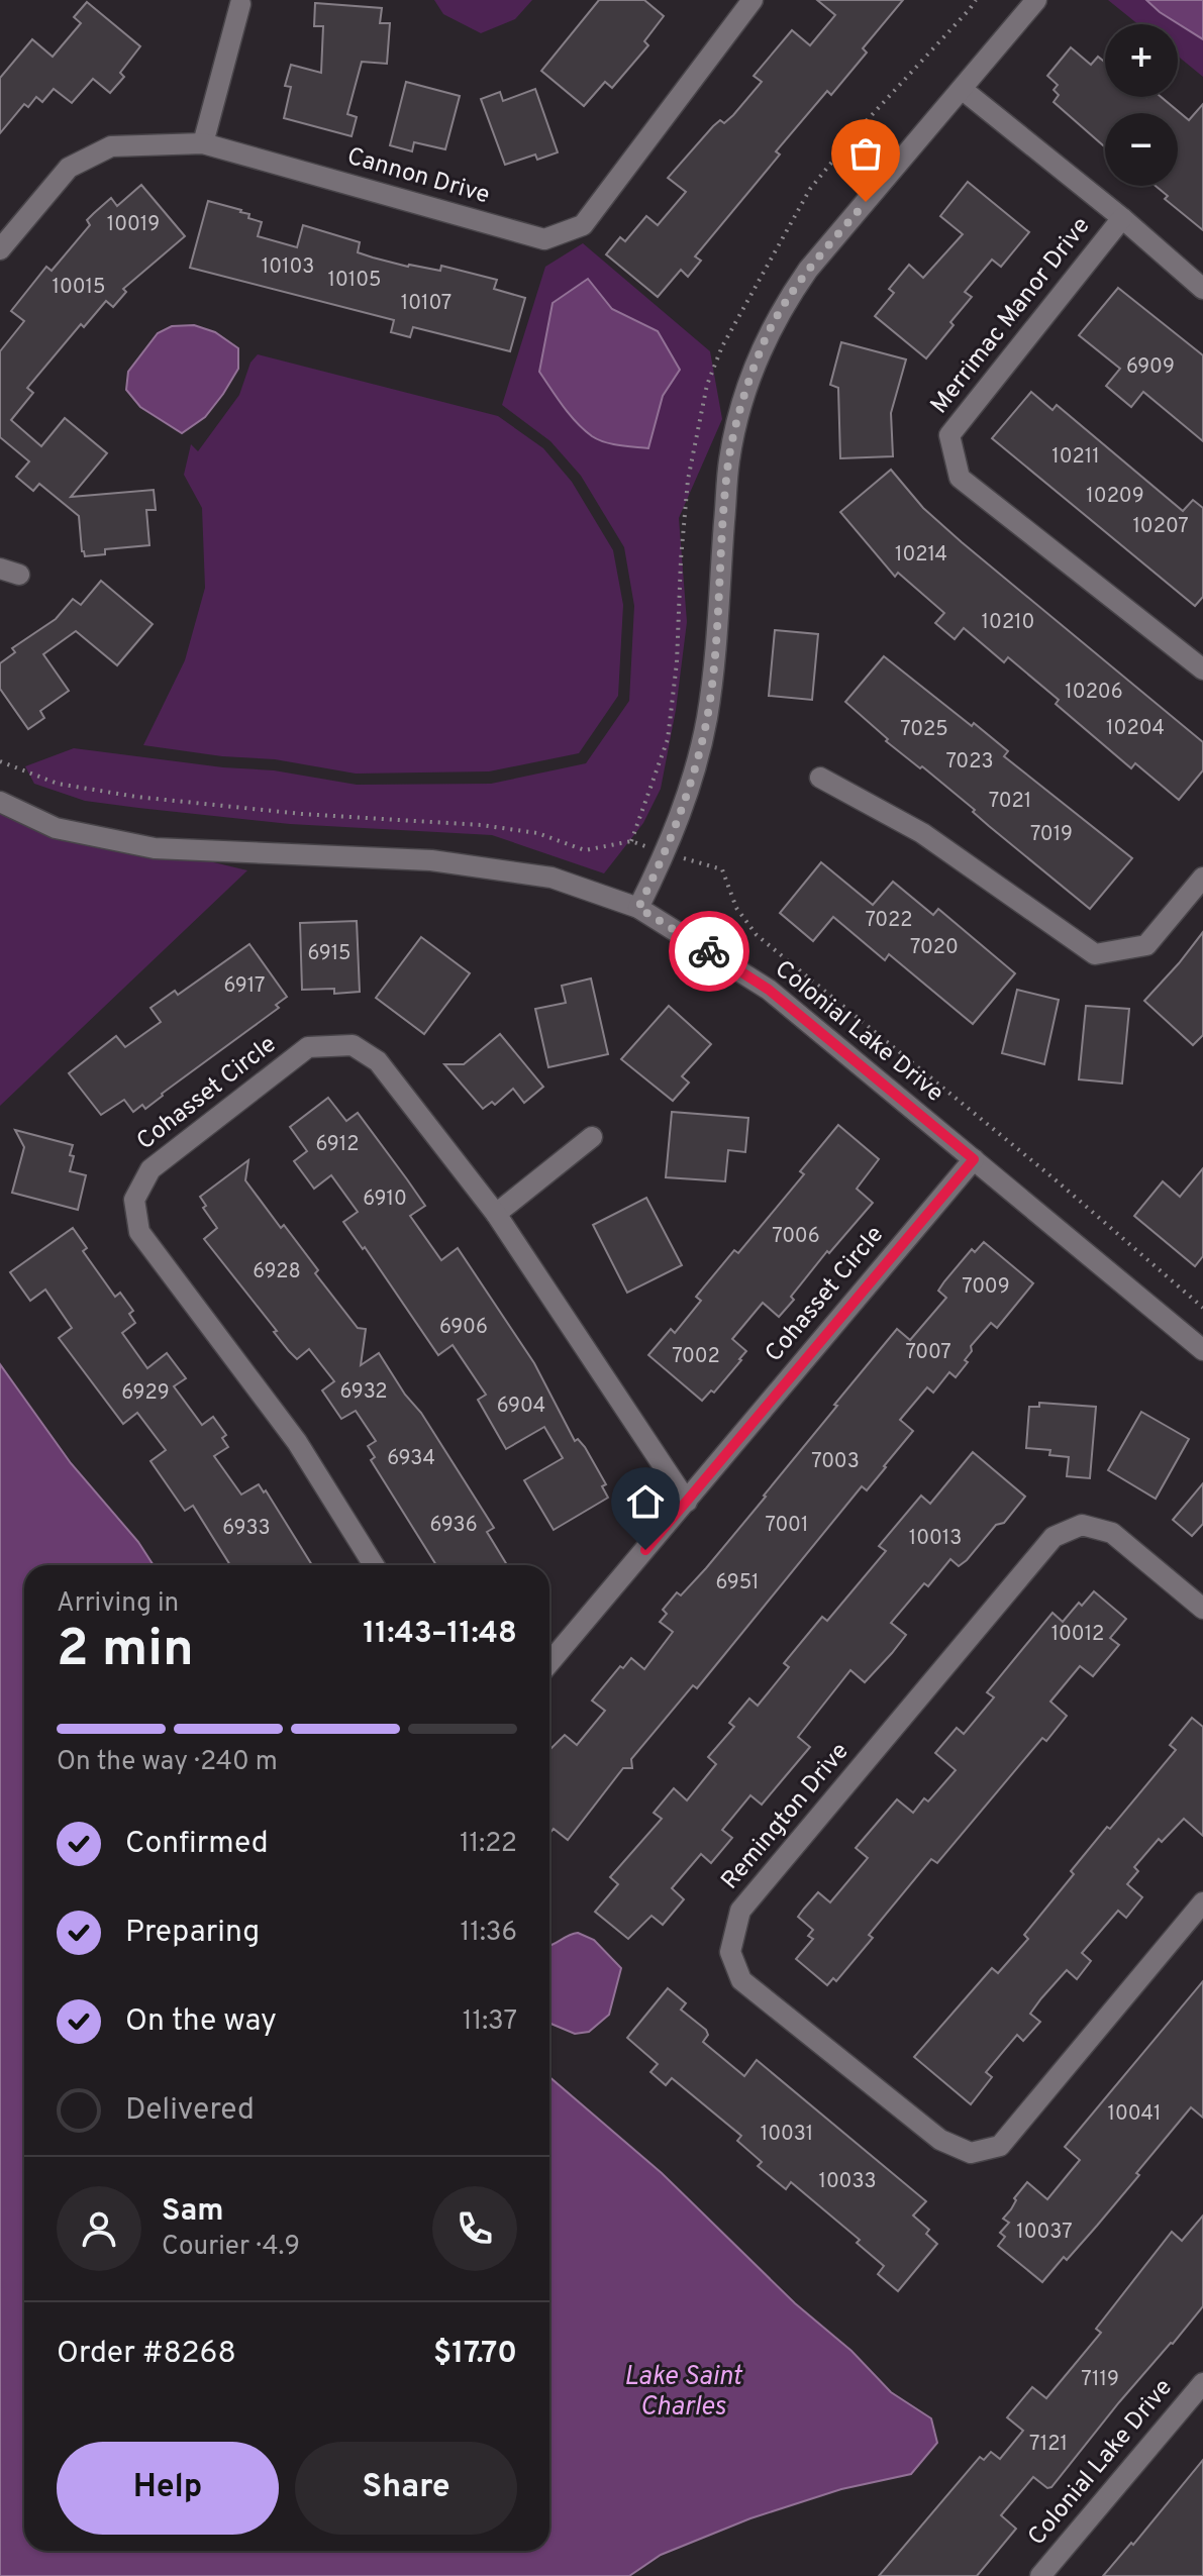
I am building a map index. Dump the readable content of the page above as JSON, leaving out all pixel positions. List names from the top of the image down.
{
  "streets": {
    "street": [
      "Cannon Drive",
      "Merrimac Manor Drive",
      "Colonial Lake Drive",
      "Cohasset Circle",
      "Remington Drive"
    ]
  },
  "crossings": [
    ["Colonial Lake Drive", "Cohasset Circle"]
  ],
  "water": ["Lake Saint Charles"],
  "house_numbers": [
    "10019",
    "10103",
    "10105",
    "10015",
    "10107",
    "6909",
    "10211",
    "10209",
    "10207",
    "10214",
    "10210",
    "10206",
    "10204",
    "7025",
    "7023",
    "7021",
    "7019",
    "7022",
    "7020",
    "6915",
    "6917",
    "6912",
    "6910",
    "7006",
    "6928",
    "7009",
    "6906",
    "7007",
    "7002",
    "6932",
    "6929",
    "6904",
    "6934",
    "7003",
    "6936",
    "7001",
    "6933",
    "10013",
    "6951",
    "10012",
    "10041",
    "10031",
    "10033",
    "10037",
    "7119",
    "7121"
  ],
  "page": {
    "map_buttons": ["+", "−"],
    "heading": ["2 min", "Arriving in", "11:43–11:48"],
    "panel": [
      "Sam",
      "Courier · 4.9",
      "Order #8268",
      "$17.70"
    ],
    "bar": "On the way · 240 m",
    "list": [
      ["Confirmed", "11:22"],
      ["Preparing", "11:36"],
      ["On the way", "11:37"],
      "Delivered"
    ],
    "buttons": ["Help", "Share"]
  }
}
